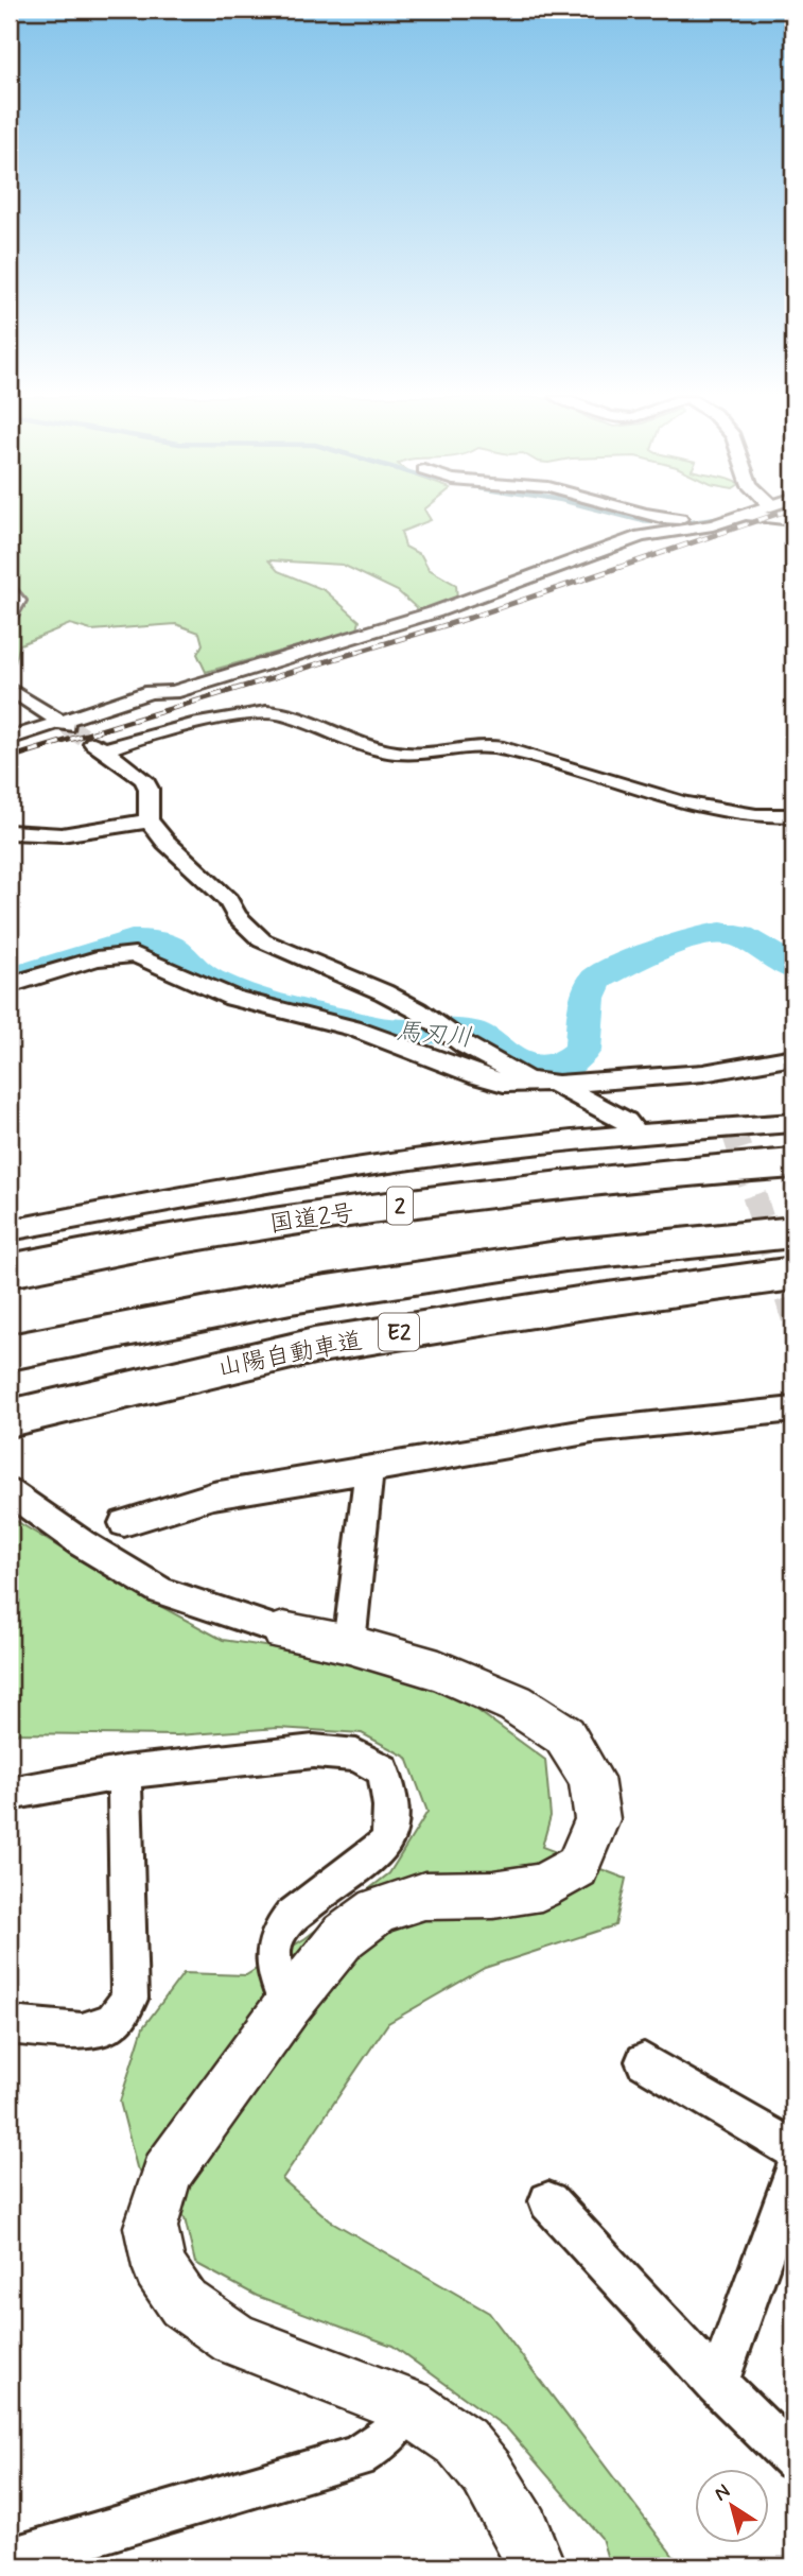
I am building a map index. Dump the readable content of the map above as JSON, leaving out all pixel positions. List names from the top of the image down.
{
  "streets": {
    "highway": [
      "2",
      "国道2号",
      "E2",
      "山陽自動車道"
    ]
  },
  "water": ["馬刃川"],
  "north": "top left"
}
